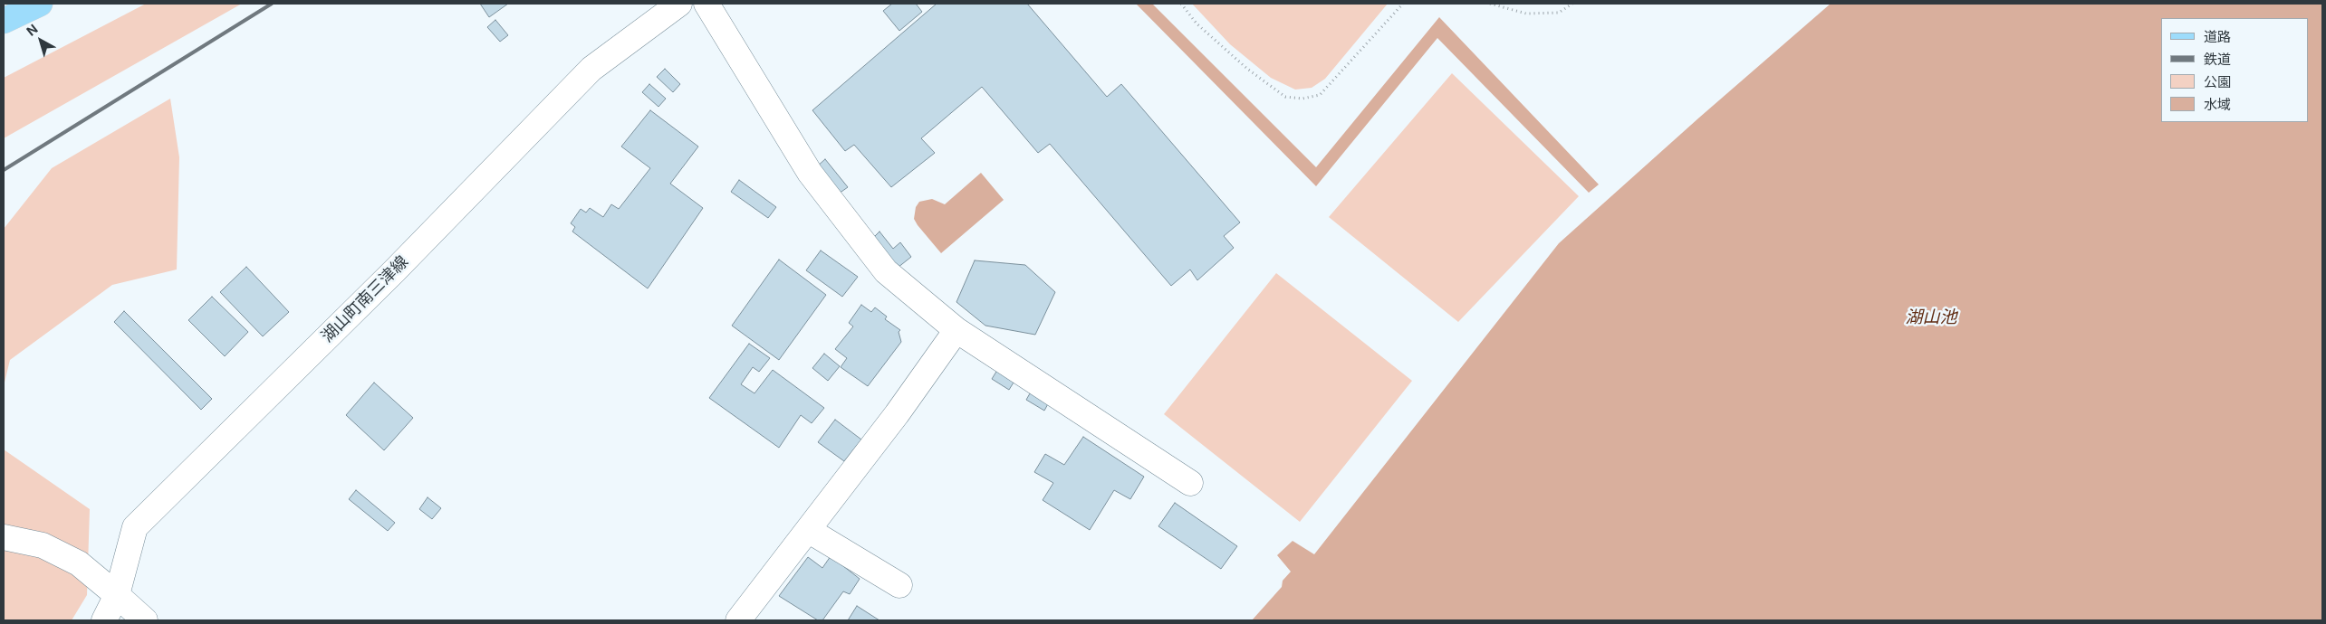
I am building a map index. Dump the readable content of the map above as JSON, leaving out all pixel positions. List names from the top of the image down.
{
  "streets": {
    "street": ["湖山町南三津線"]
  },
  "water": ["湖山池"],
  "legend": [
    "道路",
    "鉄道",
    "公園",
    "水域"
  ],
  "north": "top left"
}
